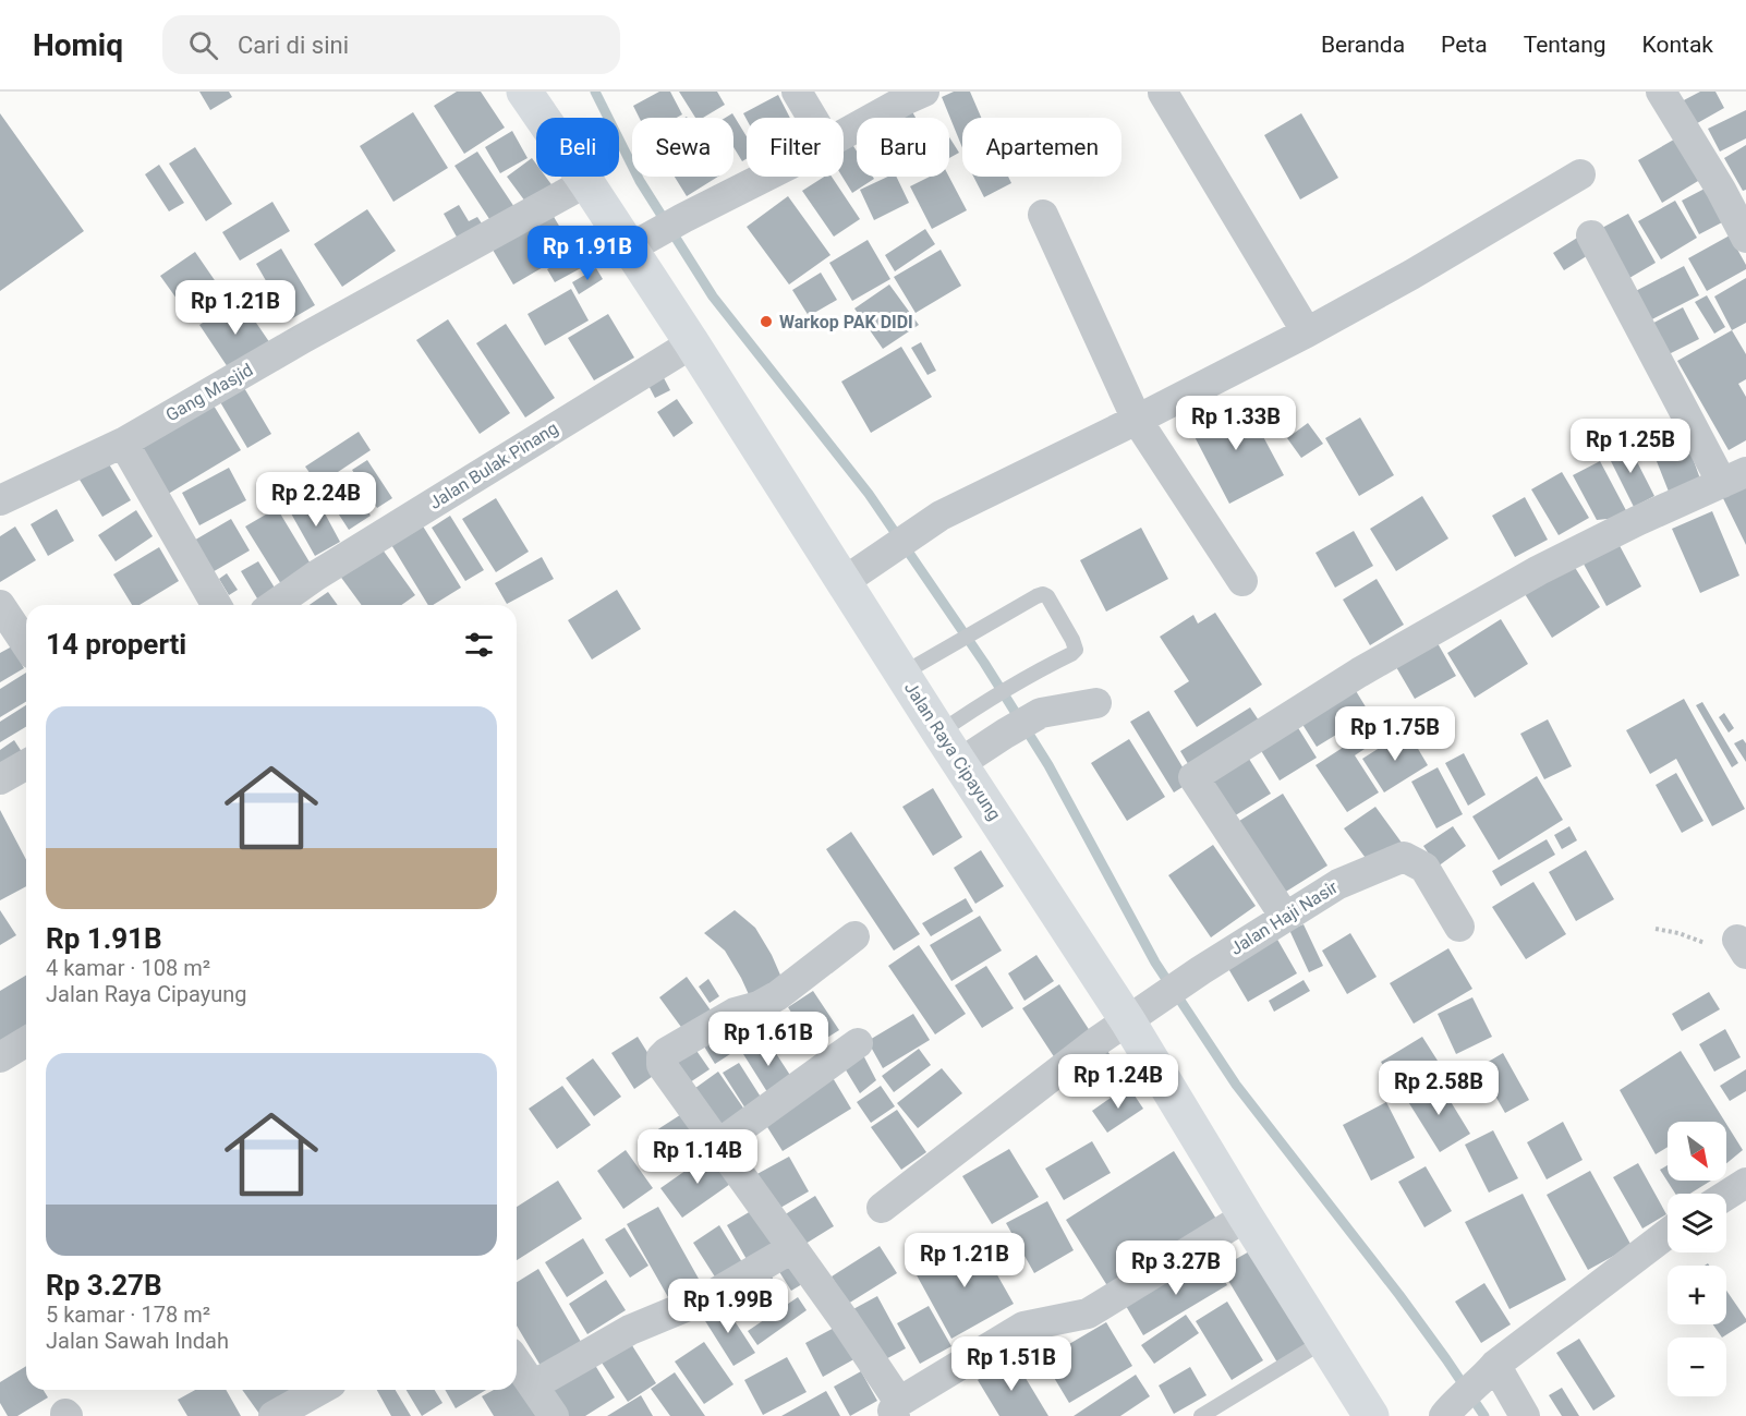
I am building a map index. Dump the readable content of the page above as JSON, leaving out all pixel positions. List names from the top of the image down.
{
  "streets": {
    "main road": ["Jalan Raya Cipayung"],
    "street": ["Gang Masjid", "Jalan Bulak Pinang", "Jalan Haji Nasir"]
  },
  "crossings": [
    ["Gang Masjid", "Jalan Raya Cipayung"],
    ["Jalan Bulak Pinang", "Jalan Raya Cipayung"],
    ["Jalan Raya Cipayung", "Jalan Haji Nasir"]
  ],
  "places": ["Warkop PAK DIDI"],
  "north": "bottom right",
  "page": {
    "header": "Homiq",
    "search": "Cari di sini",
    "nav": [
      "Beranda",
      "Peta",
      "Tentang",
      "Kontak"
    ],
    "chip": [
      "Beli",
      "Sewa",
      "Filter",
      "Baru",
      "Apartemen"
    ],
    "price": [
      "Rp 1.91B",
      "Rp 1.21B",
      "Rp 1.33B",
      "Rp 1.25B",
      "Rp 2.24B",
      "Rp 1.75B",
      "Rp 1.61B",
      "Rp 1.24B",
      "Rp 2.58B",
      "Rp 1.14B",
      "Rp 1.21B",
      "Rp 3.27B",
      "Rp 1.99B",
      "Rp 1.51B"
    ],
    "heading": "14 properti",
    "list": [
      {
        "name": "Rp 1.91B",
        "note": "4 kamar · 108 m² · Jalan Raya Cipayung"
      },
      {
        "name": "Rp 3.27B",
        "note": "5 kamar · 178 m² · Jalan Sawah Indah"
      }
    ],
    "map_buttons": ["+", "−"]
  }
}
